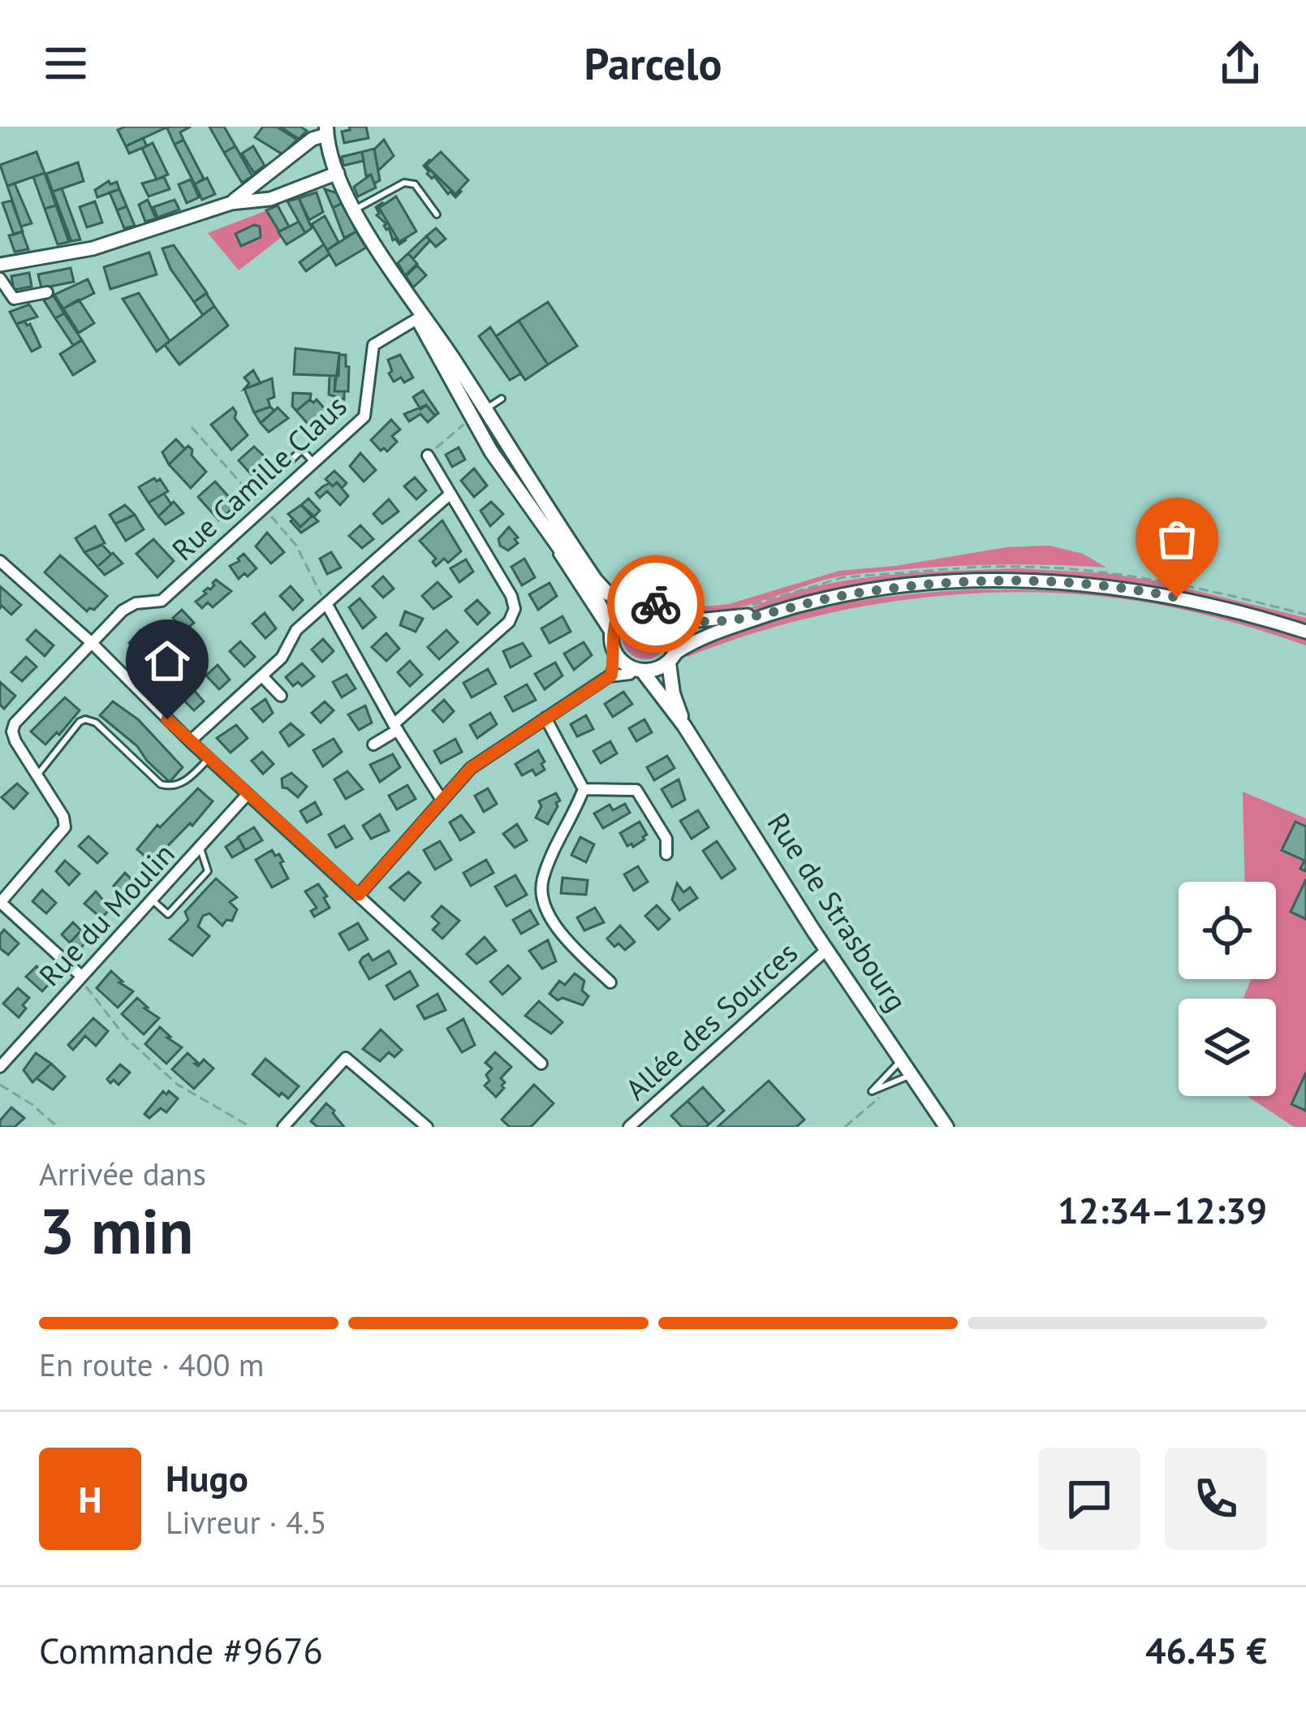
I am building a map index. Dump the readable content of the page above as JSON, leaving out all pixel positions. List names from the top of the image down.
{
  "streets": {
    "main road": ["Rue de Strasbourg"],
    "street": ["Rue Camille Claus", "Rue du Moulin", "Allée des Sources"]
  },
  "crossings": [
    ["Rue de Strasbourg", "Allée des Sources"]
  ],
  "page": {
    "header": "Parcelo",
    "heading": ["3 min", "Arrivée dans", "12:34–12:39"],
    "panel": [
      "Hugo",
      "Livreur · 4.5",
      "Commande #9676",
      "46.45 €"
    ],
    "bar": "En route · 400 m",
    "round": "H"
  }
}
